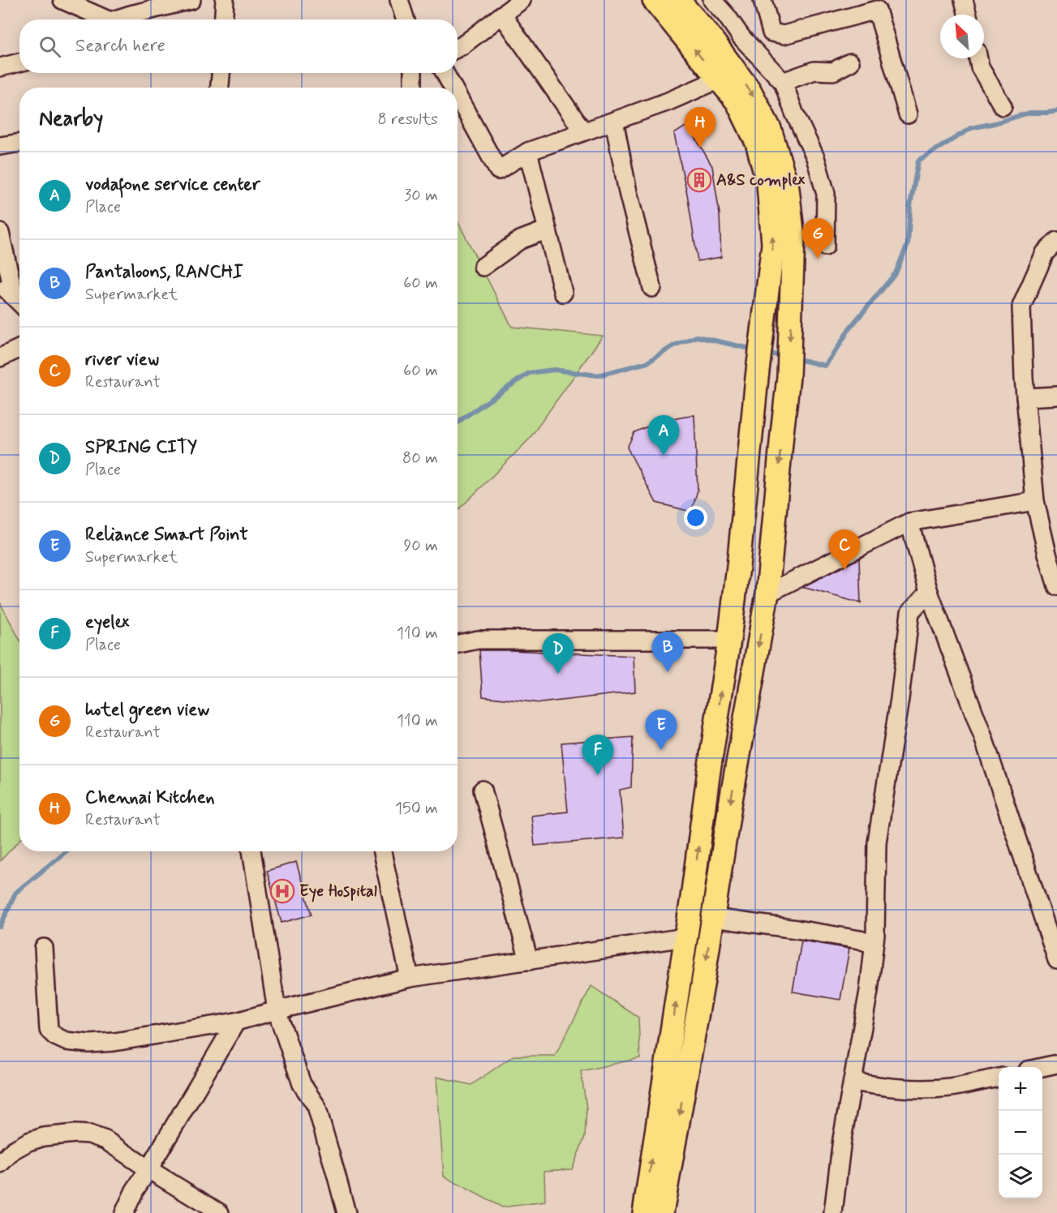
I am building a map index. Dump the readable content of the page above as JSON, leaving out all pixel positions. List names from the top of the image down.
{
  "places": {
    "building": ["A&S complex"],
    "hospital": ["Eye Hospital"]
  },
  "north": "top left",
  "page": {
    "search": "Search here",
    "heading": ["Nearby", "8 results"],
    "pins": [
      "H",
      "G",
      "A",
      "C",
      "B",
      "D",
      "E",
      "F"
    ],
    "list": [
      {
        "mark": "A",
        "name": "vodafone service center",
        "note": "Place",
        "value": "30 m"
      },
      {
        "mark": "B",
        "name": "Pantaloons, RANCHI",
        "note": "Supermarket",
        "value": "60 m"
      },
      {
        "mark": "C",
        "name": "river view",
        "note": "Restaurant",
        "value": "60 m"
      },
      {
        "mark": "D",
        "name": "SPRING CITY",
        "note": "Place",
        "value": "80 m"
      },
      {
        "mark": "E",
        "name": "Reliance Smart Point",
        "note": "Supermarket",
        "value": "90 m"
      },
      {
        "mark": "F",
        "name": "eyelex",
        "note": "Place",
        "value": "110 m"
      },
      {
        "mark": "G",
        "name": "hotel green view",
        "note": "Restaurant",
        "value": "110 m"
      },
      {
        "mark": "H",
        "name": "Chennai Kitchen",
        "note": "Restaurant",
        "value": "150 m"
      }
    ],
    "map_buttons": ["+", "−"]
  }
}
